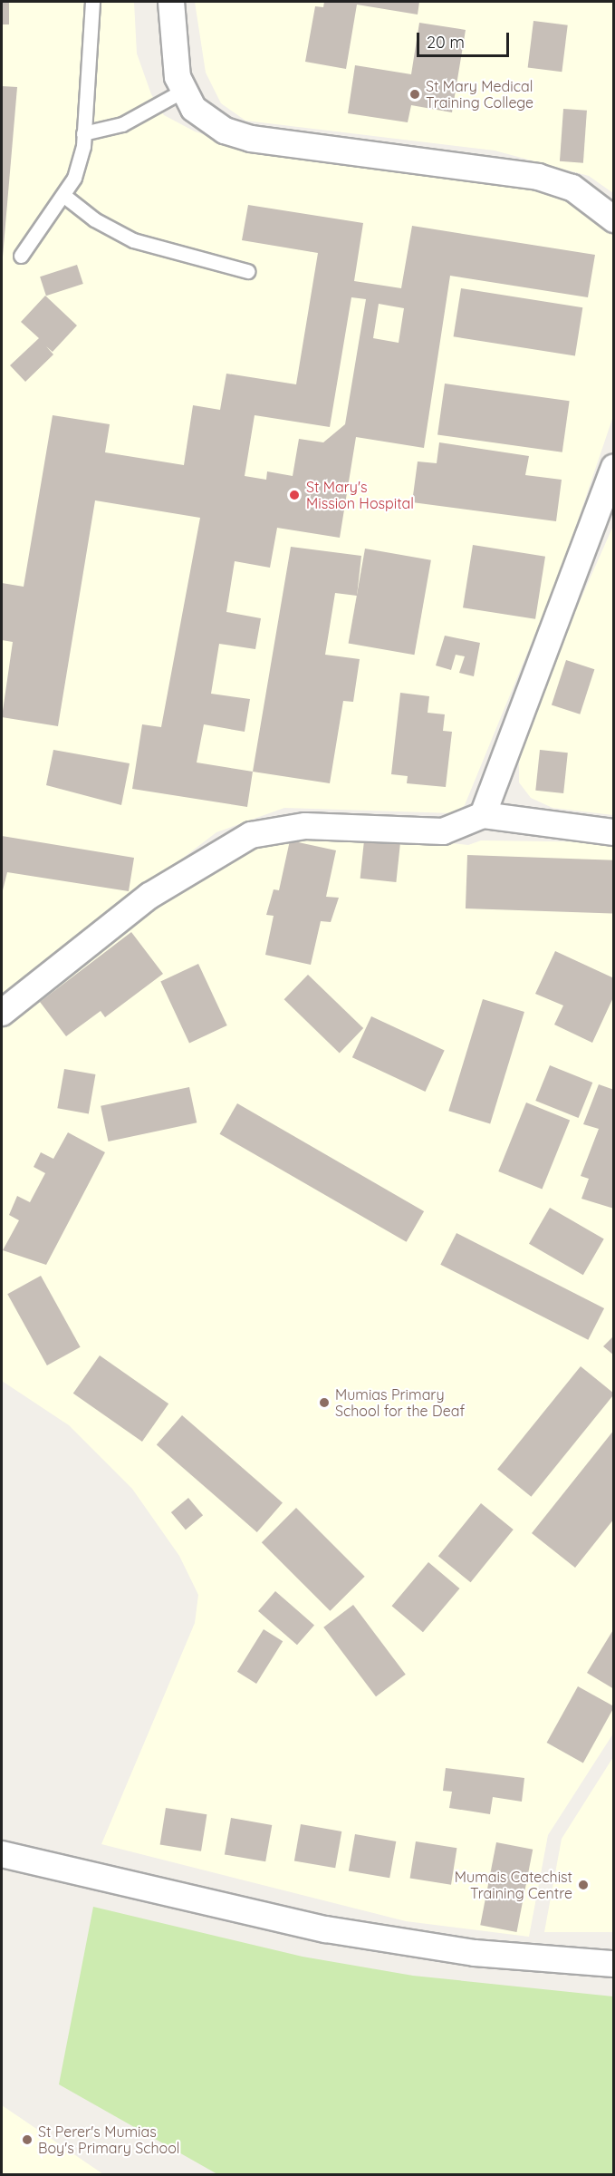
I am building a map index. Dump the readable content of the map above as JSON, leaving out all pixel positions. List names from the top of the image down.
{
  "places": [
    "St Mary Medical Training College",
    "St Mary's Mission Hospital",
    "Mumias Primary School for the Deaf",
    "Mumais Catechist Training Centre",
    "St Perer's Mumias Boy's Primary School"
  ],
  "scale_bar": "20 m"
}
